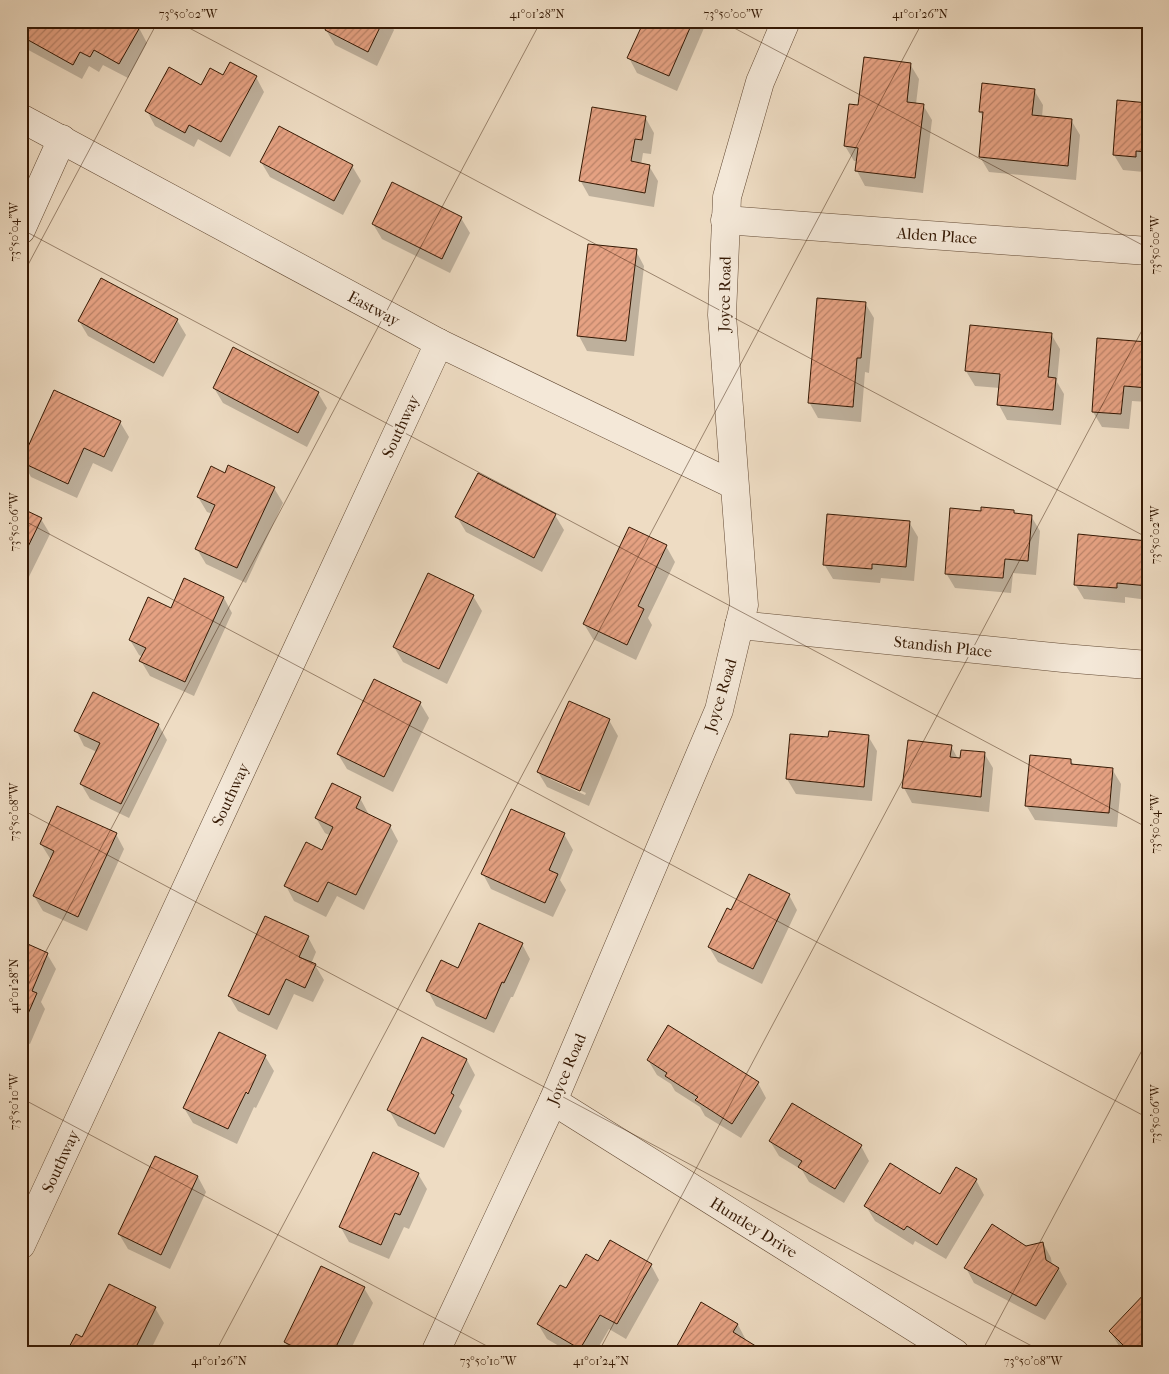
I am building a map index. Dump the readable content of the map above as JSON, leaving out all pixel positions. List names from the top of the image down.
{
  "streets": {
    "street": [
      "Alden Place",
      "Joyce Road",
      "Eastway",
      "Southway",
      "Standish Place",
      "Huntley Drive"
    ]
  },
  "crossings": [
    ["Alden Place", "Joyce Road"],
    ["Joyce Road", "Eastway"],
    ["Joyce Road", "Standish Place"],
    ["Joyce Road", "Huntley Drive"],
    ["Eastway", "Southway"]
  ],
  "coordinates": [
    "73°50'02\"W",
    "41°01'28\"N",
    "73°50'00\"W",
    "41°01'26\"N",
    "73°50'04\"W",
    "73°50'06\"W",
    "73°50'08\"W",
    "73°50'10\"W",
    "41°01'24\"N"
  ]
}
